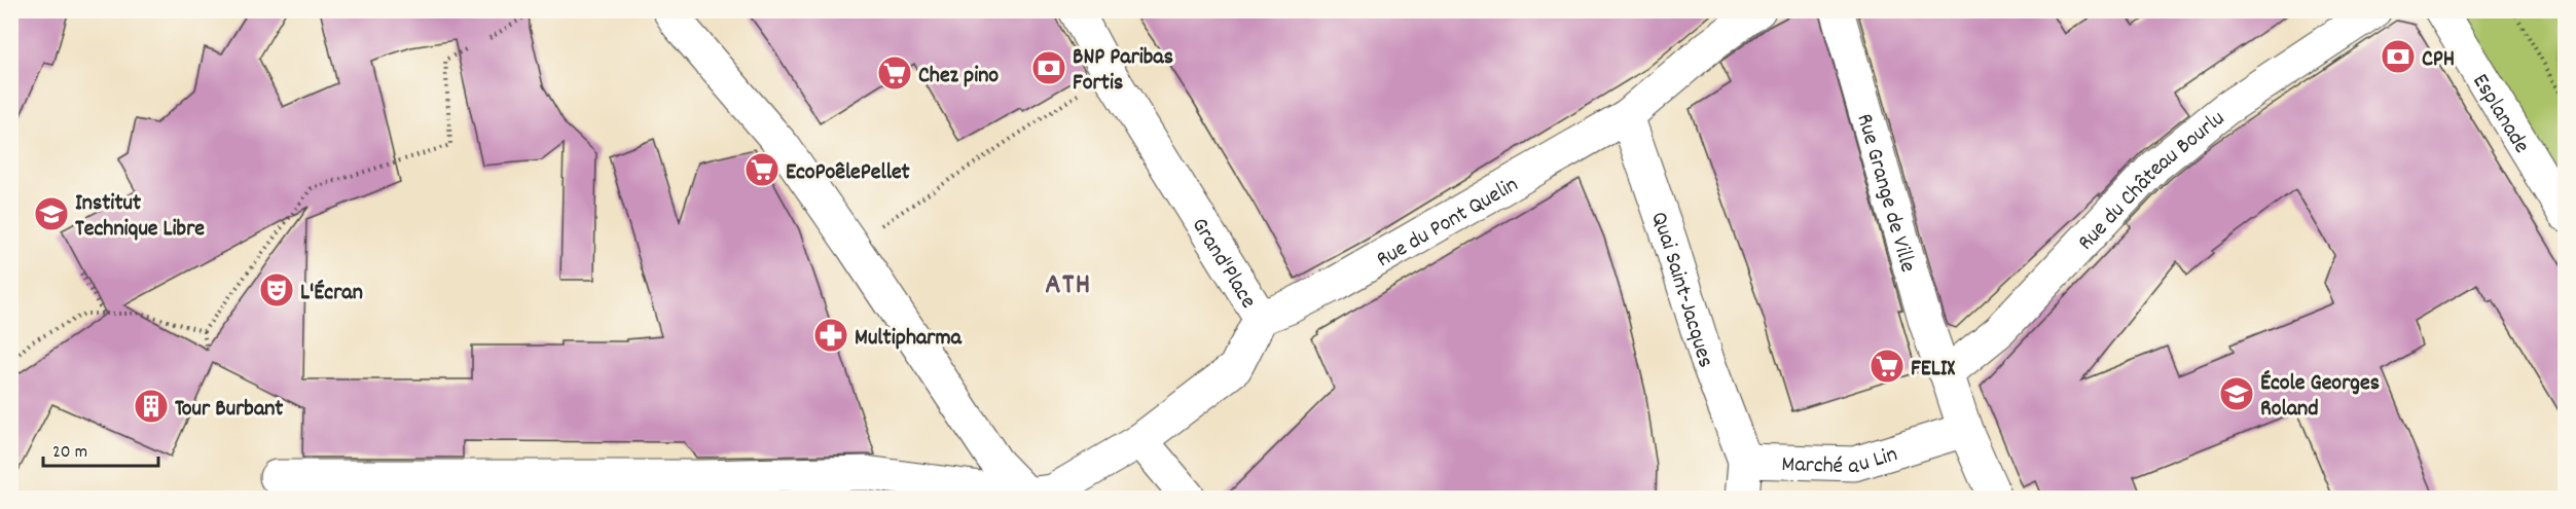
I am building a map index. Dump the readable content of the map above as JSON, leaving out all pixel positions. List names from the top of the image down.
{
  "streets": {
    "street": [
      "Esplanade",
      "Rue du Château Bourlu",
      "Rue Grange de Ville",
      "Rue du Pont Quelin",
      "Grand'Place",
      "Quai Saint-Jacques",
      "Marché au Lin"
    ]
  },
  "crossings": [
    ["Rue du Château Bourlu", "Rue Grange de Ville"],
    ["Rue Grange de Ville", "Marché au Lin"],
    ["Rue du Pont Quelin", "Grand'Place"],
    ["Rue du Pont Quelin", "Quai Saint-Jacques"],
    ["Quai Saint-Jacques", "Marché au Lin"]
  ],
  "districts": ["ATH"],
  "places": {
    "bank": ["CPH", "BNP Paribas Fortis"],
    "supermarket": ["Chez pino", "EcoPoêlePellet", "FELIX"],
    "school or university": ["Institut Technique Libre", "École Georges Roland"],
    "theatre": ["L'Écran"],
    "pharmacy": ["Multipharma"],
    "building": ["Tour Burbant"]
  },
  "scale_bar": "20 m"
}
